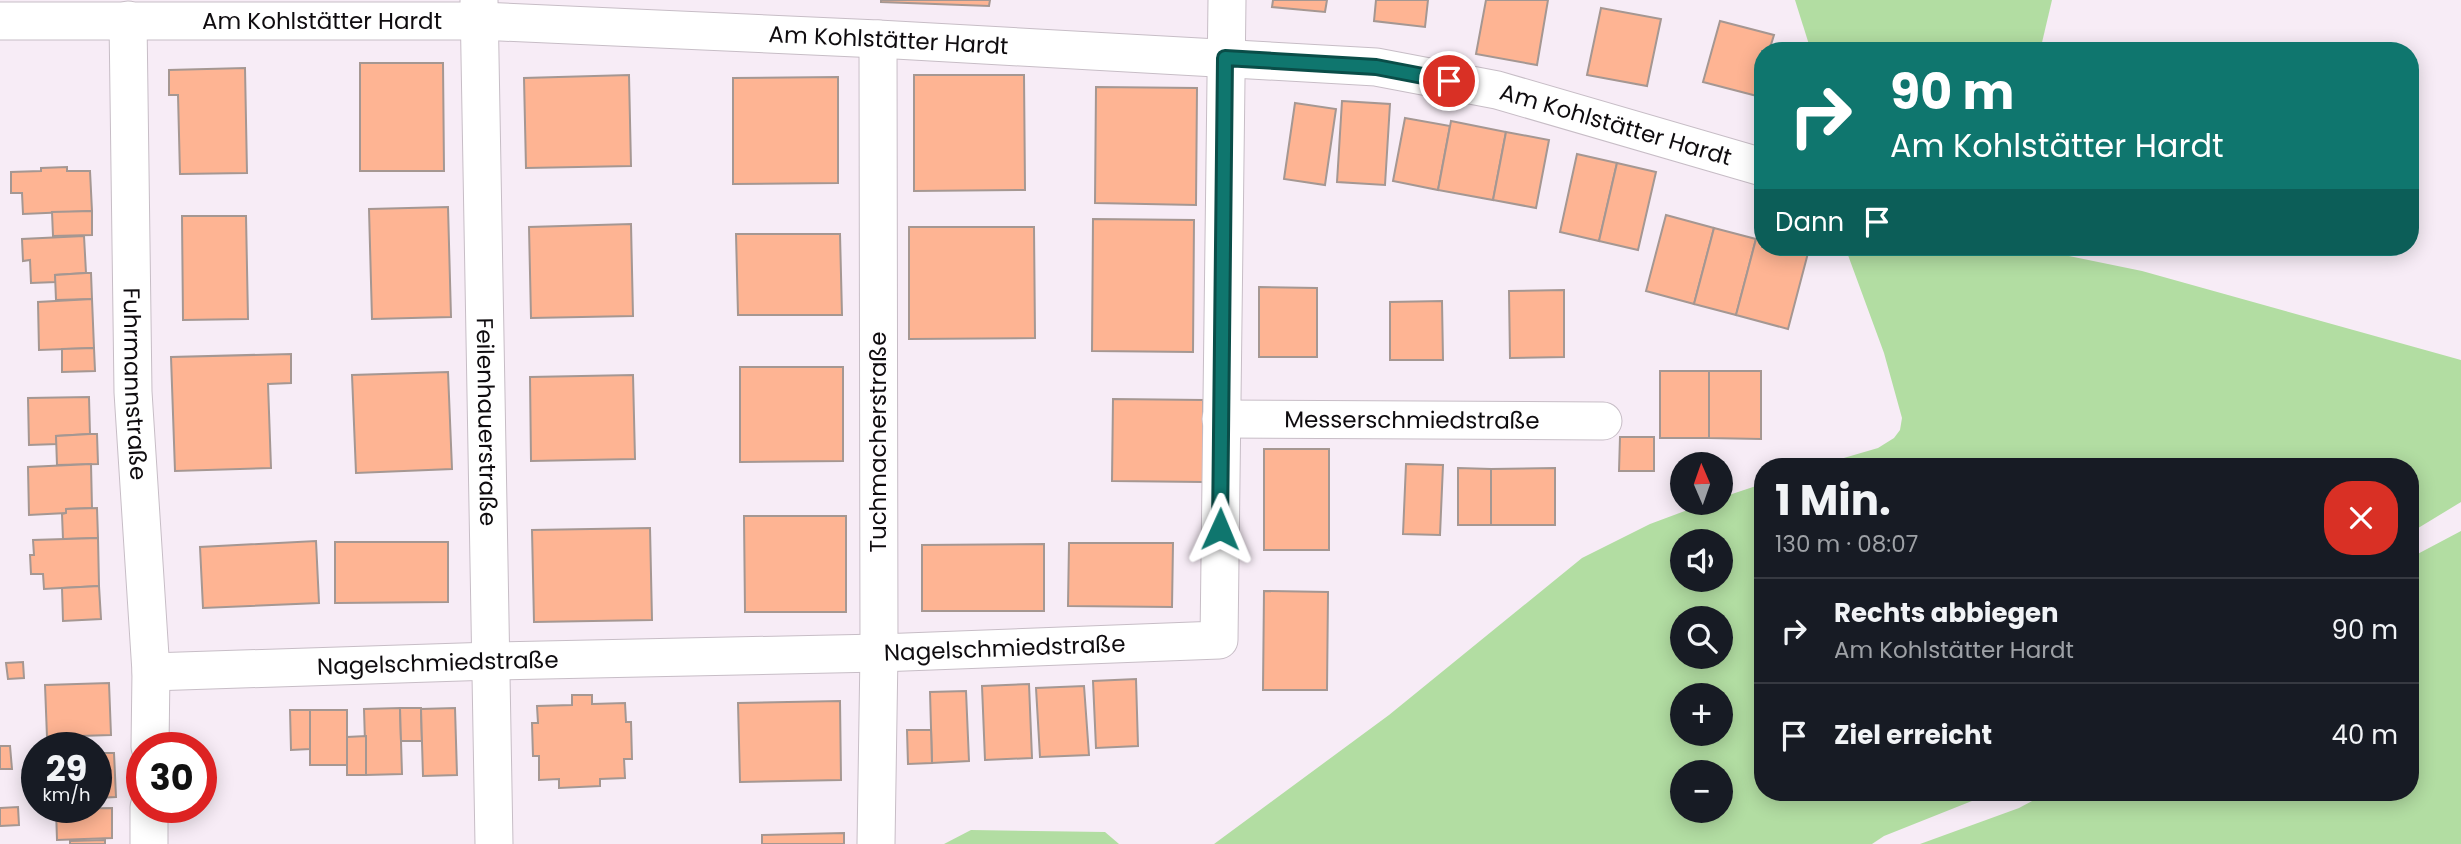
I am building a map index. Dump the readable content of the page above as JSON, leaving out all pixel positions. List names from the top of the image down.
{
  "streets": {
    "street": [
      "Am Kohlstätter Hardt",
      "Fuhrmannstraße",
      "Messerschmiedstraße",
      "Feilenhauerstraße",
      "Tuchmacherstraße",
      "Nagelschmiedstraße"
    ]
  },
  "crossings": [
    ["Am Kohlstätter Hardt", "Fuhrmannstraße"],
    ["Am Kohlstätter Hardt", "Feilenhauerstraße"],
    ["Am Kohlstätter Hardt", "Tuchmacherstraße"],
    ["Am Kohlstätter Hardt", "Nagelschmiedstraße"],
    ["Fuhrmannstraße", "Nagelschmiedstraße"],
    ["Messerschmiedstraße", "Nagelschmiedstraße"],
    ["Feilenhauerstraße", "Nagelschmiedstraße"],
    ["Tuchmacherstraße", "Nagelschmiedstraße"]
  ],
  "north": "top",
  "page": {
    "turn": ["90 m", "Am Kohlstätter Hardt"],
    "then": "Dann",
    "map_buttons": ["+", "−"],
    "heading": ["1 Min.", "130 m · 08:07"],
    "list": [
      {
        "name": "Rechts abbiegen",
        "note": "Am Kohlstätter Hardt",
        "value": "90 m"
      },
      {
        "name": "Ziel erreicht",
        "value": "40 m"
      }
    ],
    "speed": "29 km/h",
    "limit": "30"
  }
}
